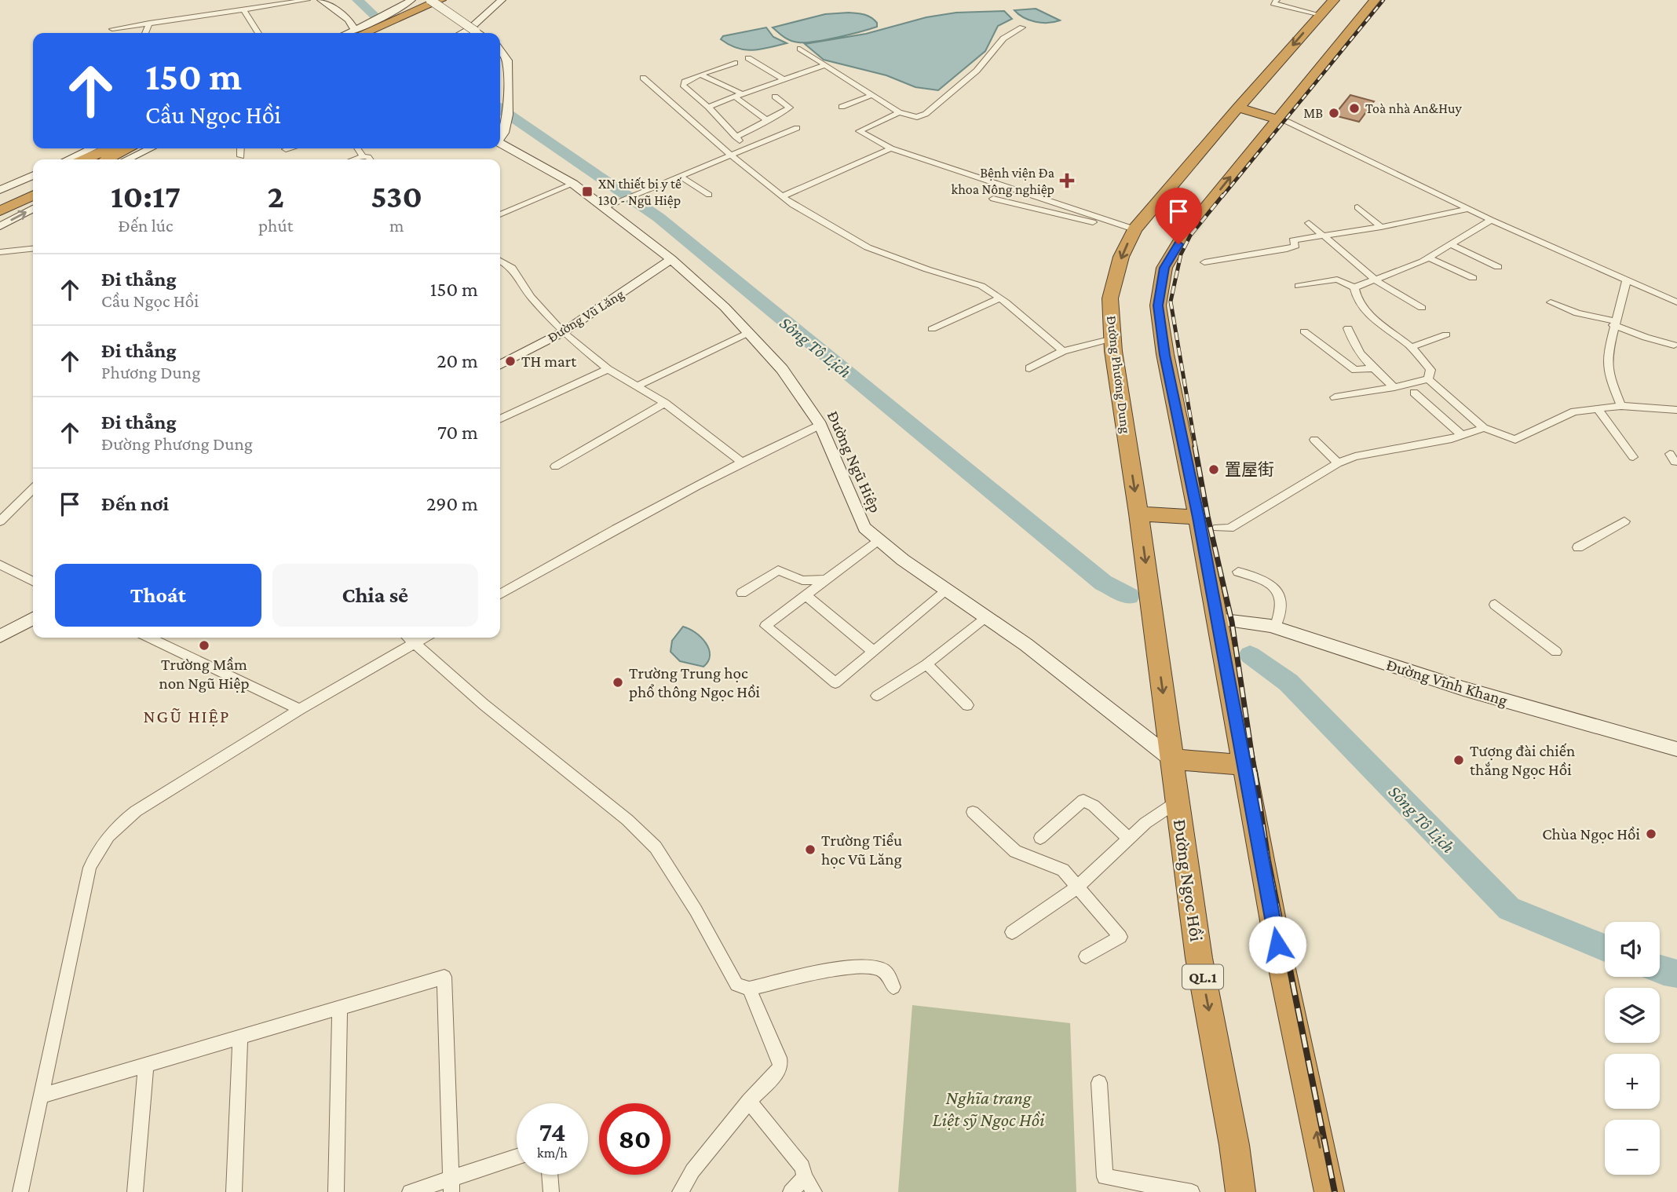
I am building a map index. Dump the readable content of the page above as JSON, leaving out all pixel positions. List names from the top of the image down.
{
  "streets": {
    "highway": ["Đường Phương Dung", "Đường Ngọc Hồi", "QL.1"],
    "street": ["Đường Vũ Lăng", "Đường Ngũ Hiệp", "Đường Vĩnh Khang"]
  },
  "crossings": [
    ["Đường Vũ Lăng", "Đường Ngũ Hiệp"],
    ["Đường Phương Dung", "Đường Ngọc Hồi"],
    ["Đường Ngũ Hiệp", "Đường Ngọc Hồi"]
  ],
  "districts": ["NGŨ HIỆP"],
  "water": ["Sông Tô Lịch"],
  "parks": ["Nghĩa trang Liệt sỹ Ngọc Hồi"],
  "places": {
    "other": [
      "Toà nhà An&Huy",
      "MB",
      "TH mart",
      "置屋街",
      "Trường Mầm non Ngũ Hiệp",
      "Trường Trung học phổ thông Ngọc Hồi",
      "Tượng đài chiến thắng Ngọc Hồi",
      "Chùa Ngọc Hồi",
      "Trường Tiểu học Vũ Lăng"
    ],
    "health": ["Bệnh viện Đa khoa Nông nghiệp"],
    "transit": ["XN thiết bị y tế 130 - Ngũ Hiệp"]
  },
  "page": {
    "turn": ["150 m", "Cầu Ngọc Hồi"],
    "eta": [
      "10:17",
      "Đến lúc",
      "2",
      "phút",
      "530",
      "m"
    ],
    "list": [
      {
        "name": "Đi thẳng",
        "note": "Cầu Ngọc Hồi",
        "value": "150 m"
      },
      {
        "name": "Đi thẳng",
        "note": "Phương Dung",
        "value": "20 m"
      },
      {
        "name": "Đi thẳng",
        "note": "Đường Phương Dung",
        "value": "70 m"
      },
      {
        "name": "Đến nơi",
        "value": "290 m"
      }
    ],
    "buttons": ["Thoát", "Chia sẻ"],
    "map_buttons": ["+", "−"],
    "speed": "74 km/h",
    "limit": "80"
  }
}
